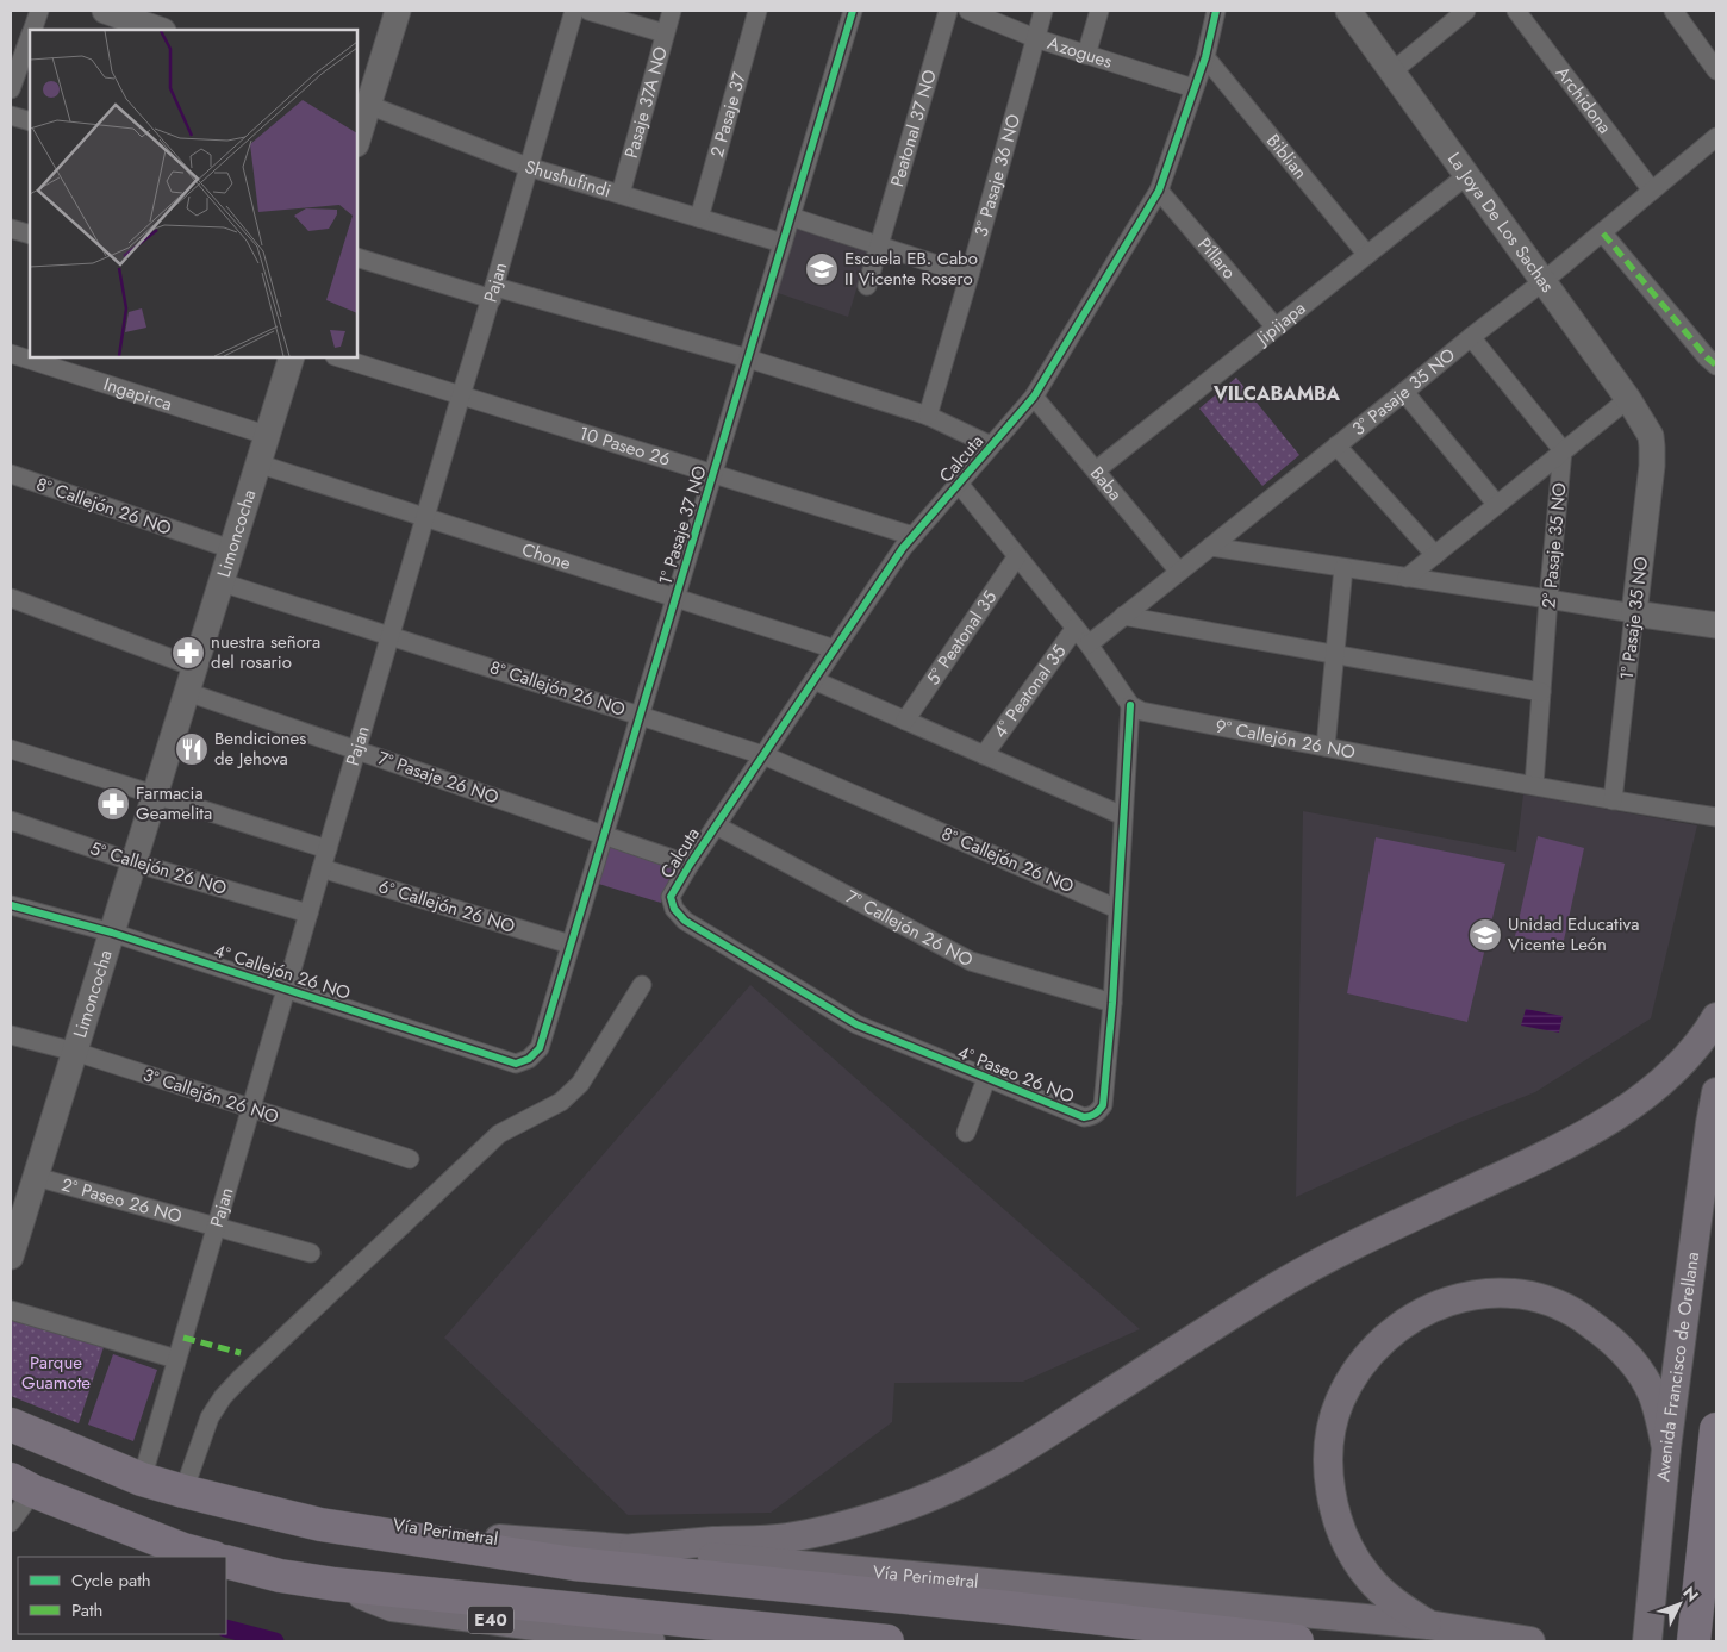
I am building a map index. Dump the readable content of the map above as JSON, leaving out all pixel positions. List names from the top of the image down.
{
  "streets": {
    "highway": ["Vía Perimetral", "E40"],
    "main road": ["Avenida Francisco de Orellana"],
    "street": [
      "Azogues",
      "Archidona",
      "Pasaje 37A NO",
      "2 Pasaje 37",
      "Peatonal 37 NO",
      "Biblian",
      "3° Pasaje 36 NO",
      "Shushufindi",
      "La Joya De Los Sachas",
      "Píllaro",
      "Pajan",
      "Jipijapa",
      "3° Pasaje 35 NO",
      "Ingapirca",
      "10 Paseo 26",
      "Calcuta",
      "Baba",
      "8º Callejón 26 NO",
      "1° Pasaje 37 NO",
      "Limoncocha",
      "2° Pasaje 35 NO",
      "Chone",
      "1° Pasaje 35 NO",
      "5° Peatonal 35",
      "4° Peatonal 35",
      "9° Callejón 26 NO",
      "7º Pasaje 26 NO",
      "5º Callejón 26 NO",
      "6º Callejón 26 NO",
      "7° Callejón 26 NO",
      "4º Callejón 26 NO",
      "4° Paseo 26 NO",
      "3º Callejón 26 NO",
      "2° Paseo 26 NO"
    ]
  },
  "crossings": [
    ["Azogues", "3° Pasaje 36 NO"],
    ["Azogues", "Calcuta"],
    ["Archidona", "3° Pasaje 35 NO"],
    ["Pasaje 37A NO", "Shushufindi"],
    ["2 Pasaje 37", "Shushufindi"],
    ["Biblian", "Jipijapa"],
    ["Biblian", "Calcuta"],
    ["Shushufindi", "Pajan"],
    ["Shushufindi", "1° Pasaje 37 NO"],
    ["La Joya De Los Sachas", "Jipijapa"],
    ["La Joya De Los Sachas", "3° Pasaje 35 NO"],
    ["La Joya De Los Sachas", "1° Pasaje 35 NO"],
    ["Píllaro", "Jipijapa"],
    ["Píllaro", "Calcuta"],
    ["Pajan", "10 Paseo 26"],
    ["Pajan", "8º Callejón 26 NO"],
    ["Pajan", "Chone"],
    ["Pajan", "7º Pasaje 26 NO"],
    ["Pajan", "5º Callejón 26 NO"],
    ["Pajan", "6º Callejón 26 NO"],
    ["Pajan", "4º Callejón 26 NO"],
    ["Pajan", "3º Callejón 26 NO"],
    ["Pajan", "2° Paseo 26 NO"],
    ["Pajan", "Vía Perimetral"],
    ["Jipijapa", "Baba"],
    ["3° Pasaje 35 NO", "Baba"],
    ["Ingapirca", "Limoncocha"],
    ["10 Paseo 26", "Calcuta"],
    ["10 Paseo 26", "1° Pasaje 37 NO"],
    ["Calcuta", "Baba"],
    ["Calcuta", "8º Callejón 26 NO"],
    ["Calcuta", "Chone"],
    ["Calcuta", "7º Pasaje 26 NO"],
    ["Calcuta", "7° Callejón 26 NO"],
    ["Calcuta", "4° Paseo 26 NO"],
    ["8º Callejón 26 NO", "1° Pasaje 37 NO"],
    ["8º Callejón 26 NO", "Limoncocha"],
    ["8º Callejón 26 NO", "4° Paseo 26 NO"],
    ["1° Pasaje 37 NO", "Chone"],
    ["1° Pasaje 37 NO", "7º Pasaje 26 NO"],
    ["1° Pasaje 37 NO", "6º Callejón 26 NO"],
    ["1° Pasaje 37 NO", "4º Callejón 26 NO"],
    ["Limoncocha", "Chone"],
    ["Limoncocha", "7º Pasaje 26 NO"],
    ["Limoncocha", "5º Callejón 26 NO"],
    ["Limoncocha", "4º Callejón 26 NO"],
    ["Limoncocha", "3º Callejón 26 NO"],
    ["Limoncocha", "2° Paseo 26 NO"],
    ["2° Pasaje 35 NO", "9° Callejón 26 NO"],
    ["1° Pasaje 35 NO", "9° Callejón 26 NO"],
    ["9° Callejón 26 NO", "4° Paseo 26 NO"],
    ["7° Callejón 26 NO", "4° Paseo 26 NO"]
  ],
  "districts": ["VILCABAMBA"],
  "parks": ["Parque Guamote"],
  "places": {
    "school or university": ["Escuela EB. Cabo II Vicente Rosero", "Unidad Educativa Vicente León"],
    "pharmacy": ["nuestra señora del rosario", "Farmacia Geamelita"],
    "restaurant": ["Bendiciones de Jehova"]
  },
  "legend": ["Cycle path", "Path"],
  "north": "top right"
}
